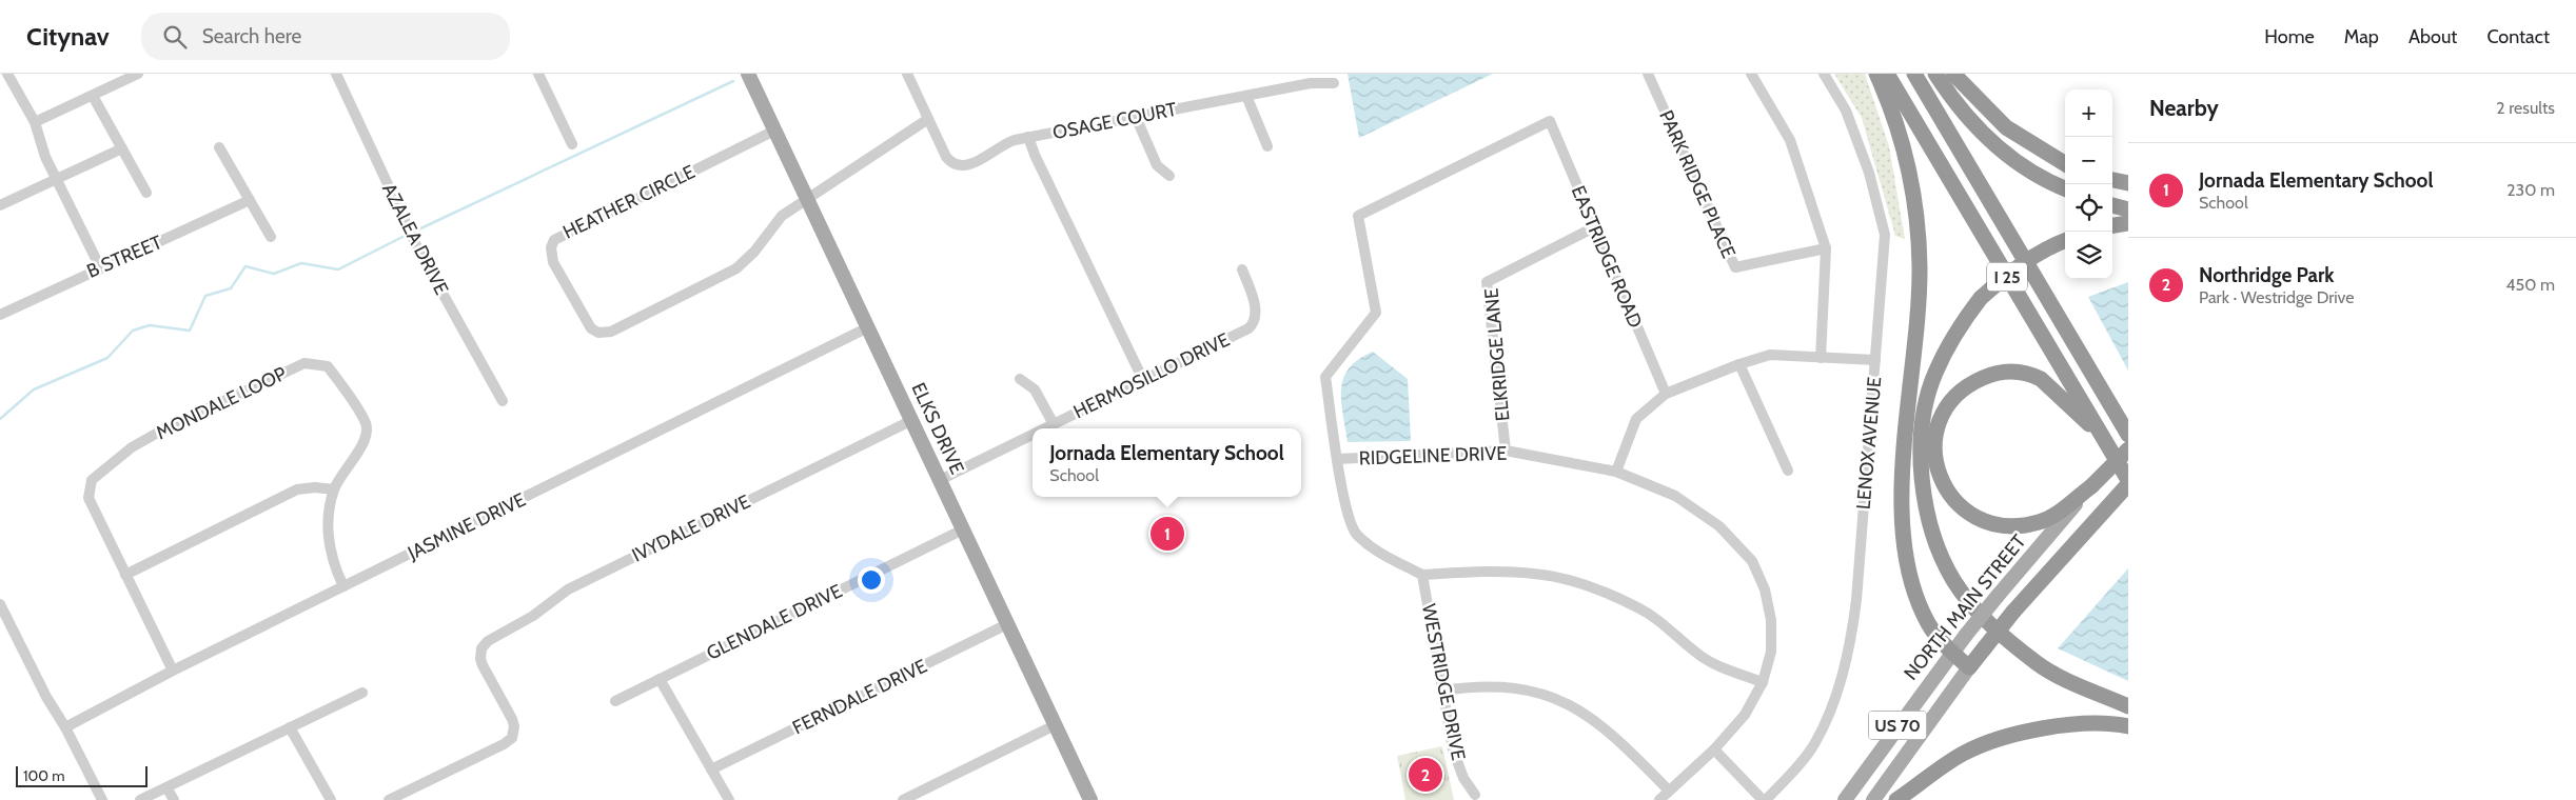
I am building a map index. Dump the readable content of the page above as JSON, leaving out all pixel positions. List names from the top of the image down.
{
  "streets": {
    "highway": ["I 25", "NORTH MAIN STREET", "US 70"],
    "main road": ["ELKS DRIVE"],
    "street": [
      "OSAGE COURT",
      "PARK RIDGE PLACE",
      "HEATHER CIRCLE",
      "AZALEA DRIVE",
      "B STREET",
      "EASTRIDGE ROAD",
      "ELKRIDGE LANE",
      "HERMOSILLO DRIVE",
      "MONDALE LOOP",
      "LENOX AVENUE",
      "RIDGELINE DRIVE",
      "JASMINE DRIVE",
      "IVYDALE DRIVE",
      "GLENDALE DRIVE",
      "WESTRIDGE DRIVE",
      "FERNDALE DRIVE"
    ]
  },
  "crossings": [
    ["OSAGE COURT", "HEATHER CIRCLE"],
    ["HEATHER CIRCLE", "ELKS DRIVE"],
    ["EASTRIDGE ROAD", "ELKRIDGE LANE"],
    ["EASTRIDGE ROAD", "RIDGELINE DRIVE"],
    ["ELKRIDGE LANE", "RIDGELINE DRIVE"],
    ["HERMOSILLO DRIVE", "ELKS DRIVE"],
    ["MONDALE LOOP", "JASMINE DRIVE"],
    ["ELKS DRIVE", "JASMINE DRIVE"],
    ["ELKS DRIVE", "IVYDALE DRIVE"],
    ["ELKS DRIVE", "GLENDALE DRIVE"],
    ["ELKS DRIVE", "FERNDALE DRIVE"]
  ],
  "scale_bar": "100 m",
  "page": {
    "header": "Citynav",
    "search": "Search here",
    "nav": [
      "Home",
      "Map",
      "About",
      "Contact"
    ],
    "heading": ["Nearby", "2 results"],
    "map_buttons": ["+", "−"],
    "list": [
      {
        "mark": "1",
        "name": "Jornada Elementary School",
        "note": "School",
        "value": "230 m"
      },
      {
        "mark": "2",
        "name": "Northridge Park",
        "note": "Park · Westridge Drive",
        "value": "450 m"
      }
    ],
    "popup": ["Jornada Elementary School", "School"],
    "pins": ["1", "2"],
    "scale": "100 m"
  }
}
